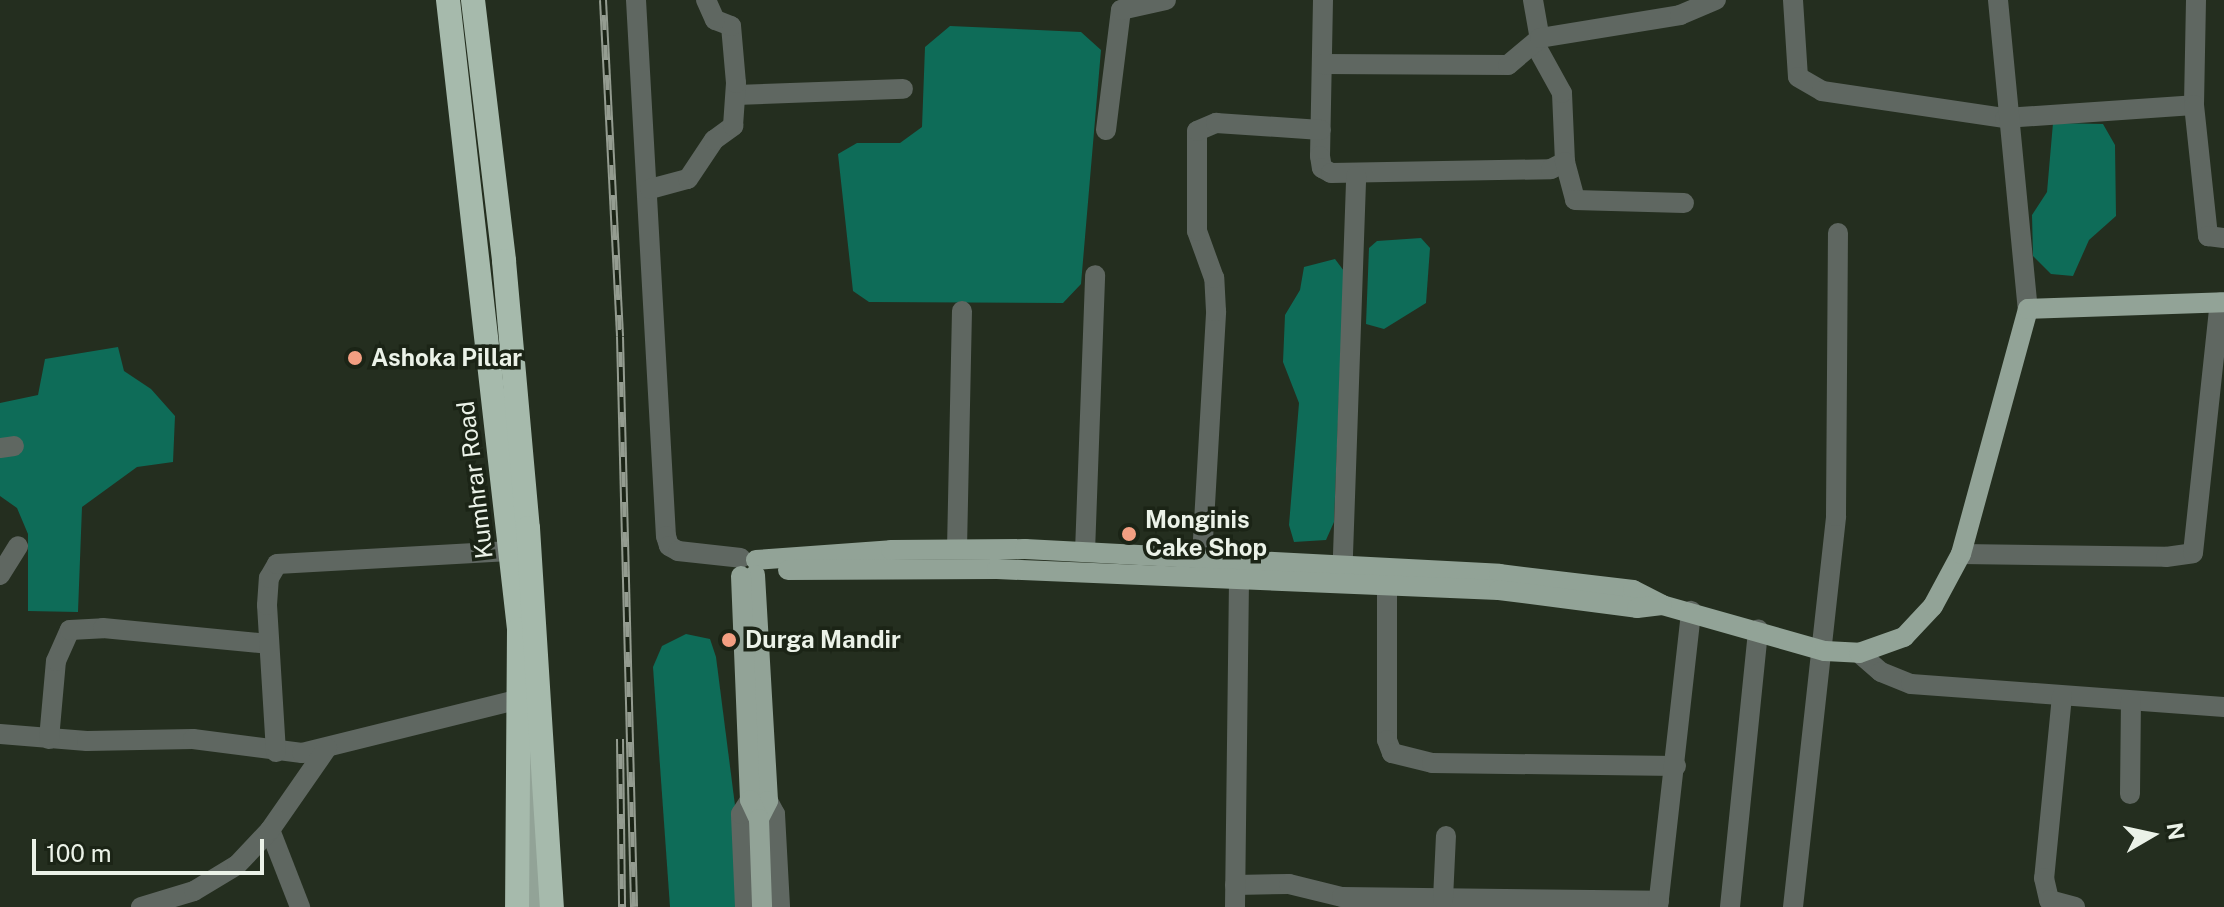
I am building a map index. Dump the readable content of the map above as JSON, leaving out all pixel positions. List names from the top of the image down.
{
  "streets": {
    "highway": ["Kumhrar Road"]
  },
  "places": ["Ashoka Pillar", "Monginis Cake Shop", "Durga Mandir"],
  "scale_bar": "100 m",
  "north": "right"
}
